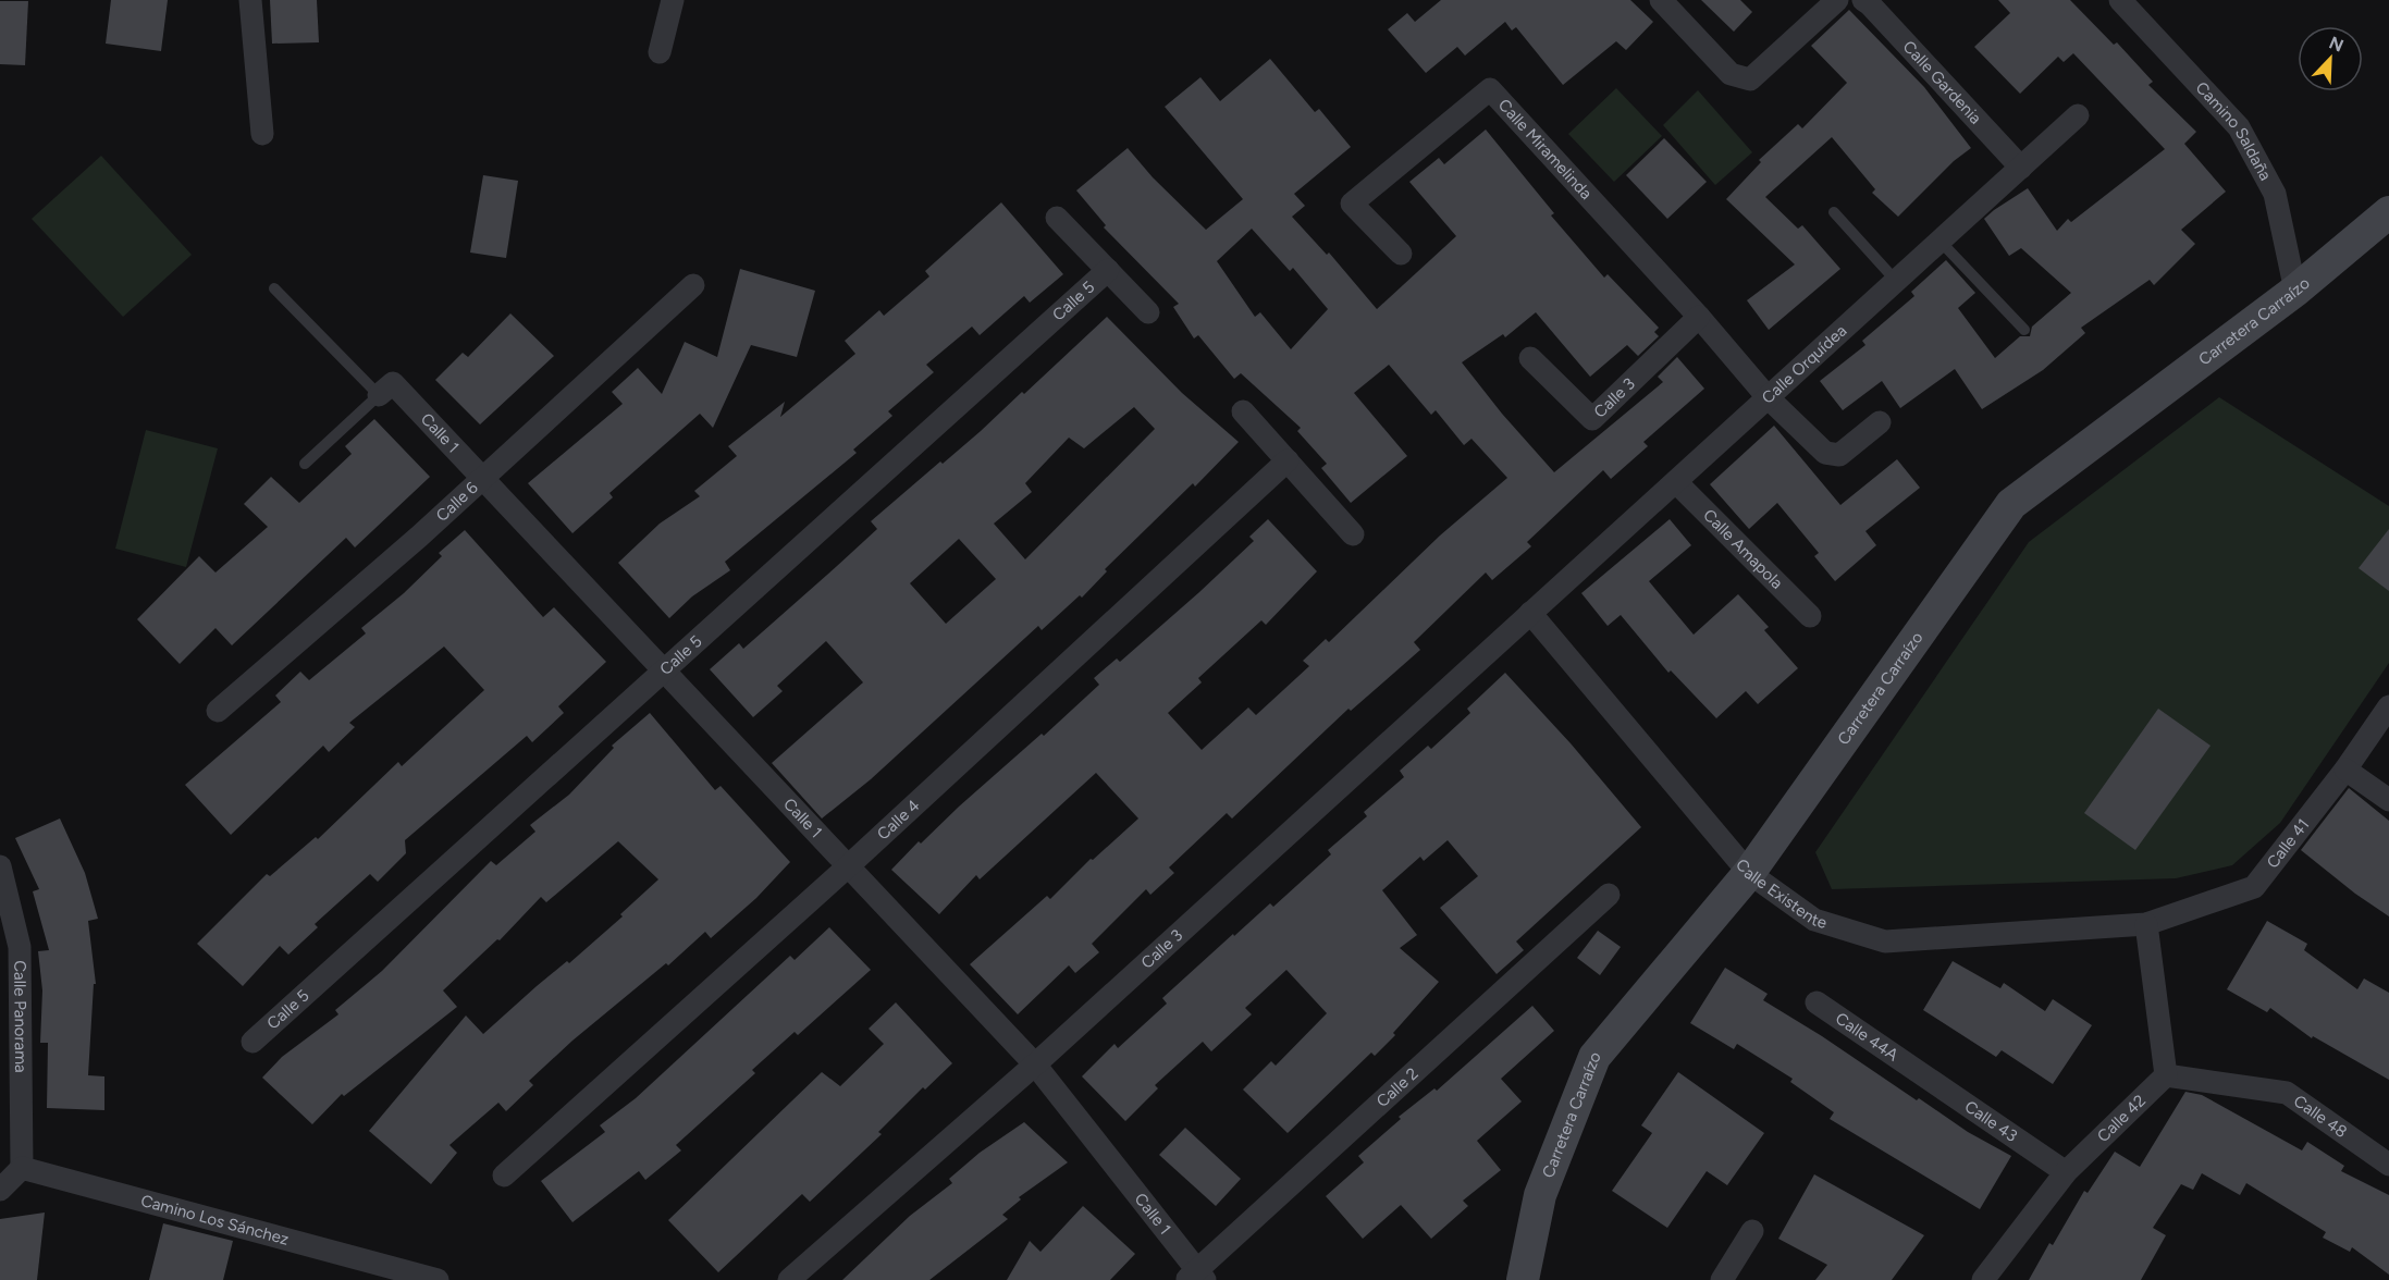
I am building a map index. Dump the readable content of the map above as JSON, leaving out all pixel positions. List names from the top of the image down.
{
  "streets": {
    "street": [
      "Calle Gardenia",
      "Camino Saldaña",
      "Calle Miramelinda",
      "Calle 5",
      "Carretera Carraízo",
      "Calle Orquídea",
      "Calle 3",
      "Calle 1",
      "Calle 6",
      "Calle Amapola",
      "Calle 4",
      "Calle 41",
      "Calle Existente",
      "Calle Panorama",
      "Calle 44A",
      "Calle 2",
      "Calle 48",
      "Calle 42",
      "Calle 43",
      "Camino Los Sánchez"
    ]
  },
  "crossings": [
    ["Calle Gardenia", "Calle Orquídea"],
    ["Camino Saldaña", "Carretera Carraízo"],
    ["Calle Miramelinda", "Calle Orquídea"],
    ["Calle Miramelinda", "Calle 3"],
    ["Calle 5", "Calle 1"],
    ["Carretera Carraízo", "Calle Existente"],
    ["Calle Orquídea", "Calle 3"],
    ["Calle Orquídea", "Calle Amapola"],
    ["Calle Orquídea", "Calle Existente"],
    ["Calle 3", "Calle 1"],
    ["Calle 3", "Calle Existente"],
    ["Calle 1", "Calle 6"],
    ["Calle 1", "Calle 4"],
    ["Calle 1", "Calle 2"],
    ["Calle 41", "Calle Existente"],
    ["Calle Panorama", "Camino Los Sánchez"],
    ["Calle 44A", "Calle 43"],
    ["Calle 48", "Calle 42"],
    ["Calle 42", "Calle 43"]
  ],
  "north": "top right"
}
